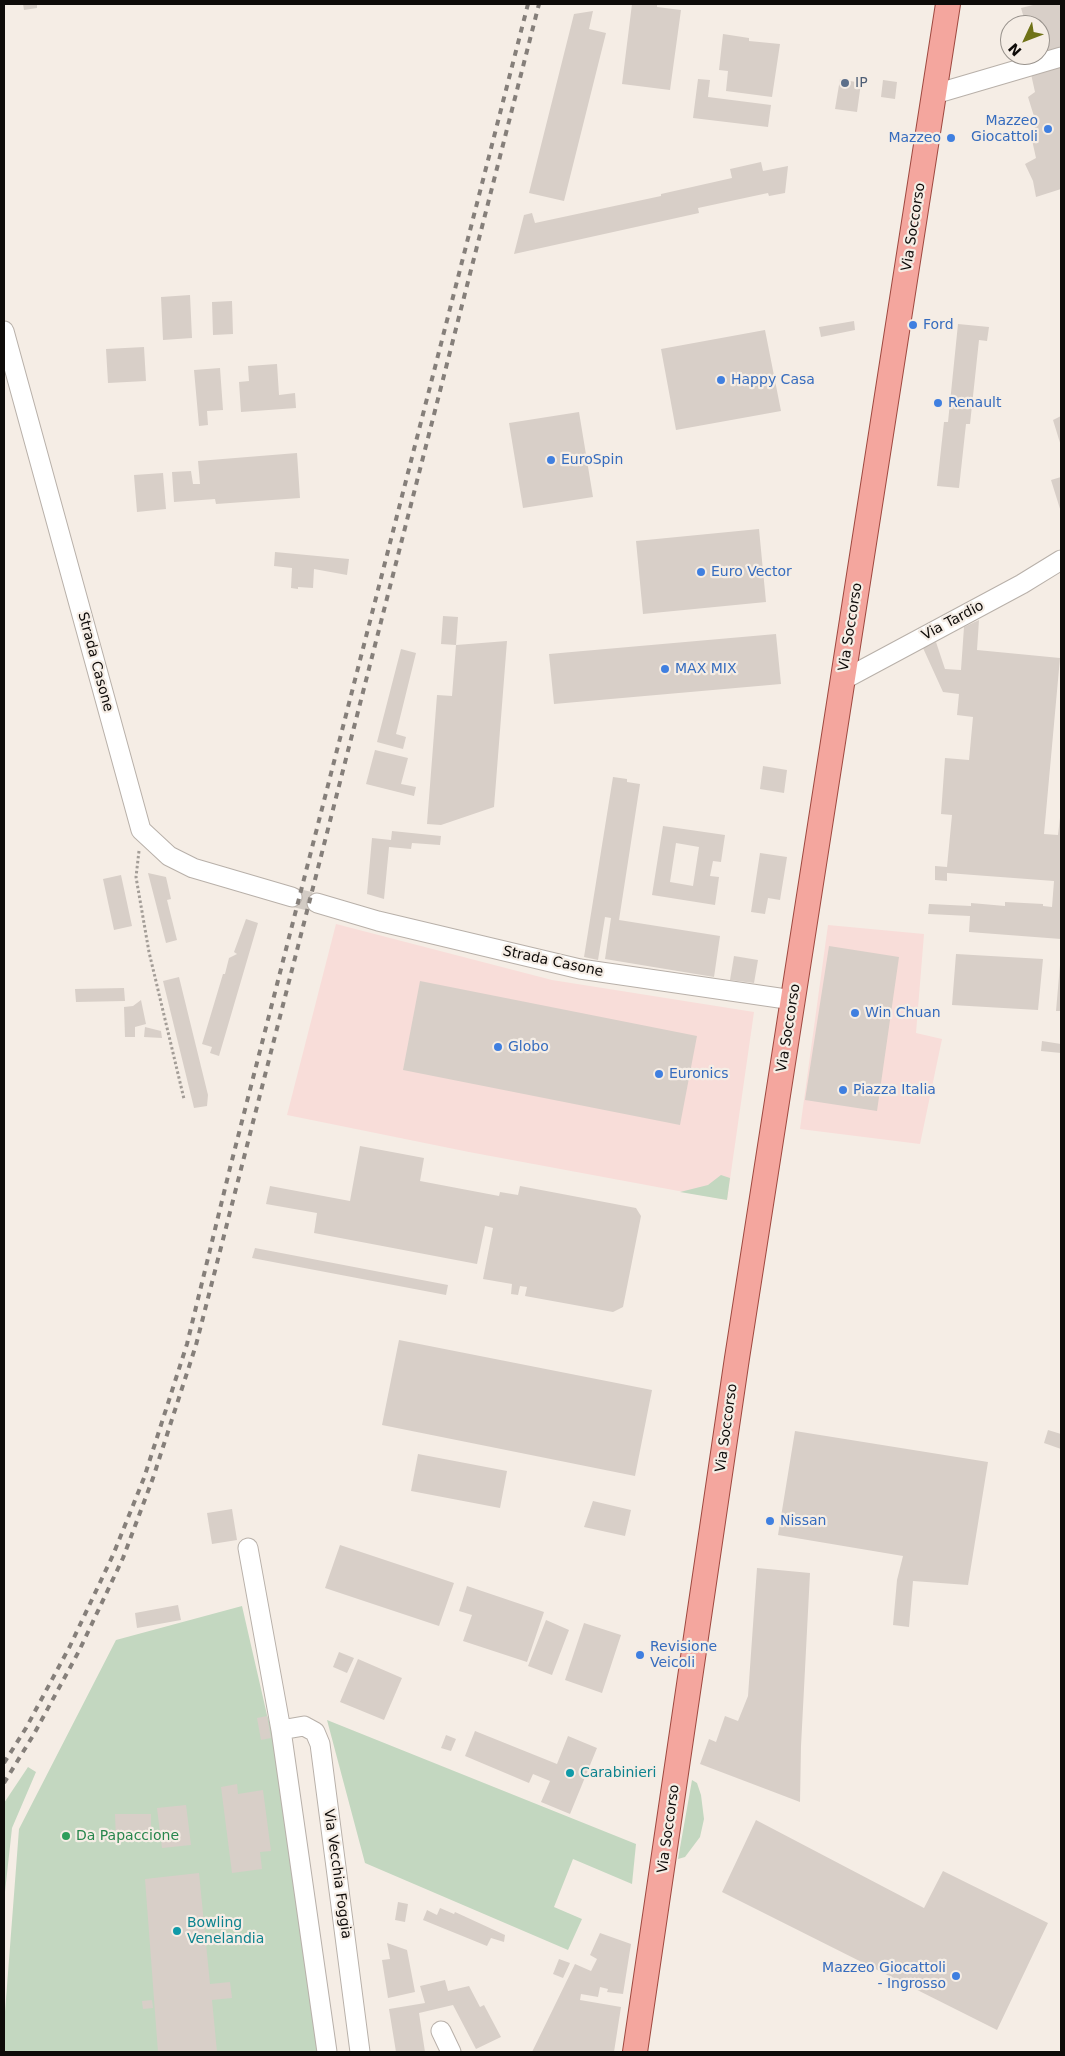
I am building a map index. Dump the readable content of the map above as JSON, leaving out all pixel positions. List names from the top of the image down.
{
  "streets": {
    "main road": ["Via Soccorso"],
    "street": ["Via Tardio", "Strada Casone", "Via Vecchia Foggia"]
  },
  "crossings": [
    ["Via Soccorso", "Via Tardio"],
    ["Via Soccorso", "Strada Casone"]
  ],
  "places": [
    "IP",
    "Mazzeo Giocattoli",
    "Mazzeo",
    "Ford",
    "Happy Casa",
    "Renault",
    "EuroSpin",
    "Euro Vector",
    "MAX MIX",
    "Win Chuan",
    "Globo",
    "Euronics",
    "Piazza Italia",
    "Nissan",
    "Revisione Veicoli",
    "Carabinieri",
    "Da Papaccione",
    "Bowling Venelandia",
    "Mazzeo Giocattoli - Ingrosso"
  ],
  "north": "bottom left"
}
